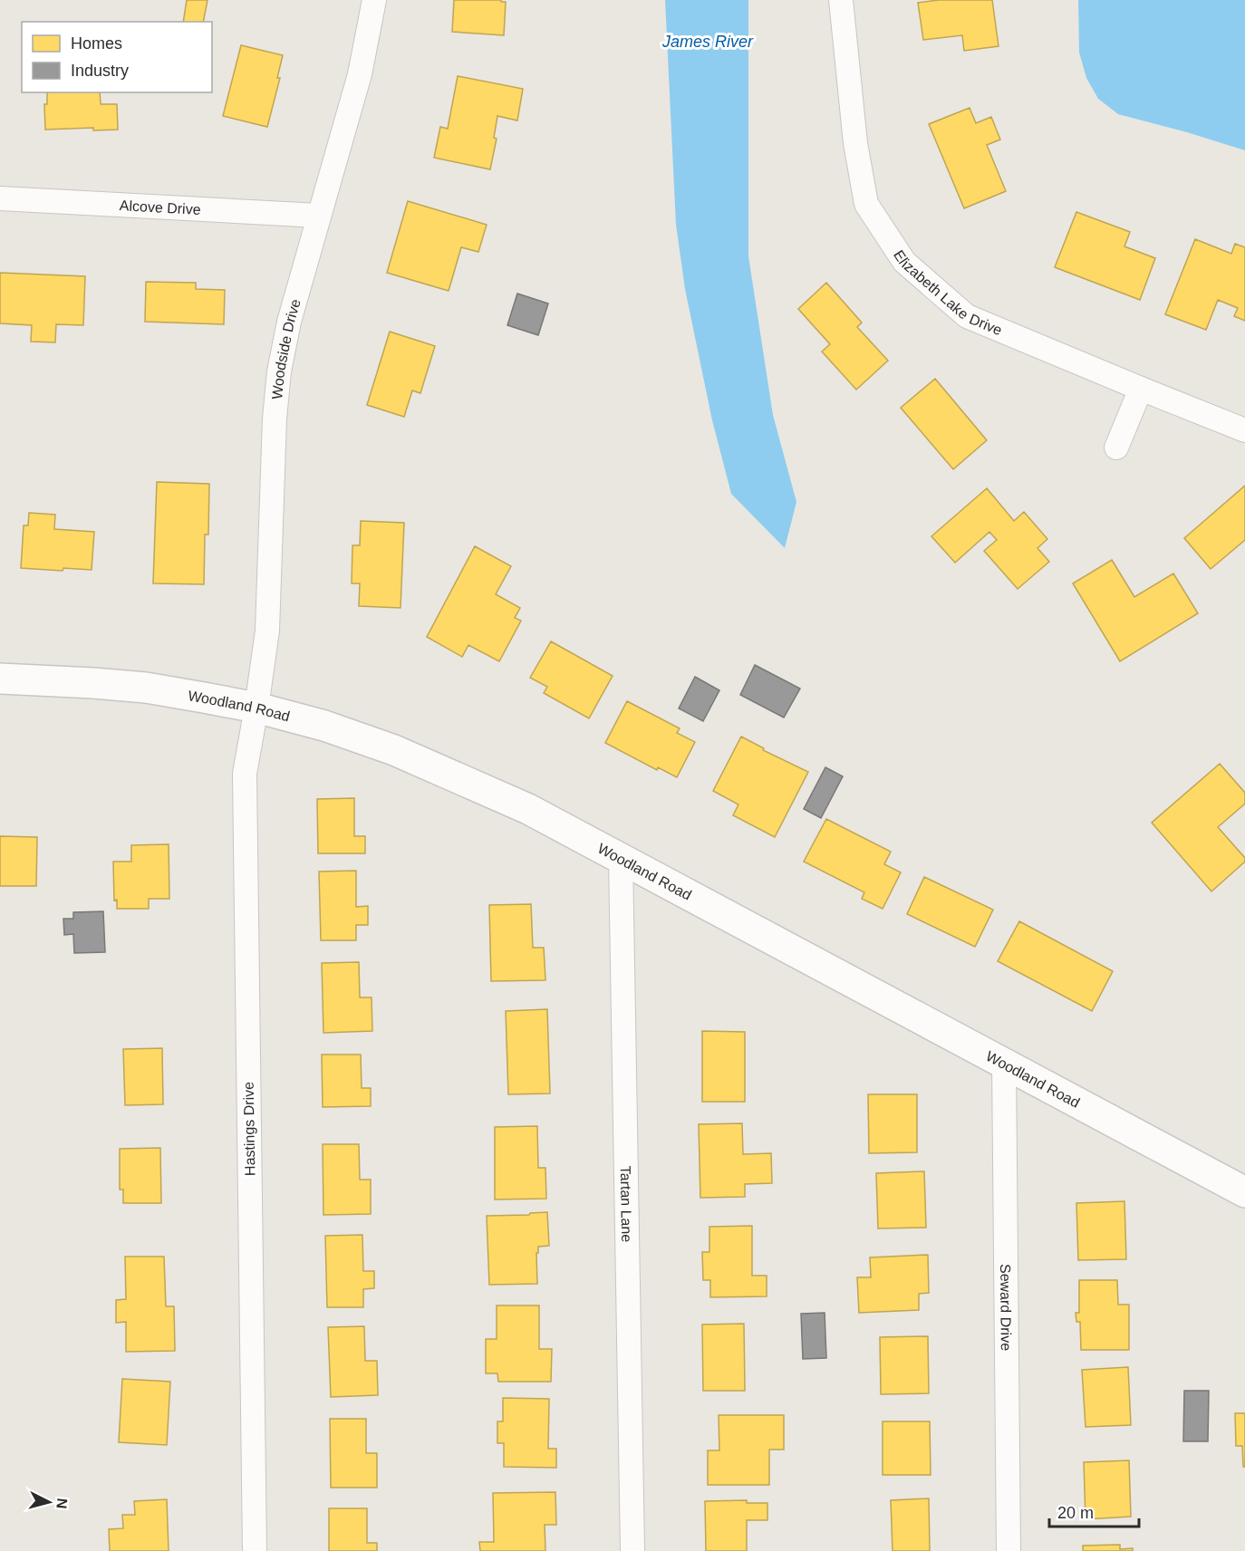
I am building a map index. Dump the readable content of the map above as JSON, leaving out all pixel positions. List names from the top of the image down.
{
  "streets": {
    "main road": ["Woodland Road"],
    "street": [
      "Alcove Drive",
      "Elizabeth Lake Drive",
      "Woodside Drive",
      "Hastings Drive",
      "Tartan Lane",
      "Seward Drive"
    ]
  },
  "crossings": [
    ["Alcove Drive", "Woodside Drive"],
    ["Woodside Drive", "Woodland Road"],
    ["Woodside Drive", "Hastings Drive"],
    ["Woodland Road", "Hastings Drive"],
    ["Woodland Road", "Tartan Lane"],
    ["Woodland Road", "Seward Drive"]
  ],
  "water": ["James River"],
  "legend": ["Homes", "Industry"],
  "scale_bar": "20 m",
  "north": "right"
}
